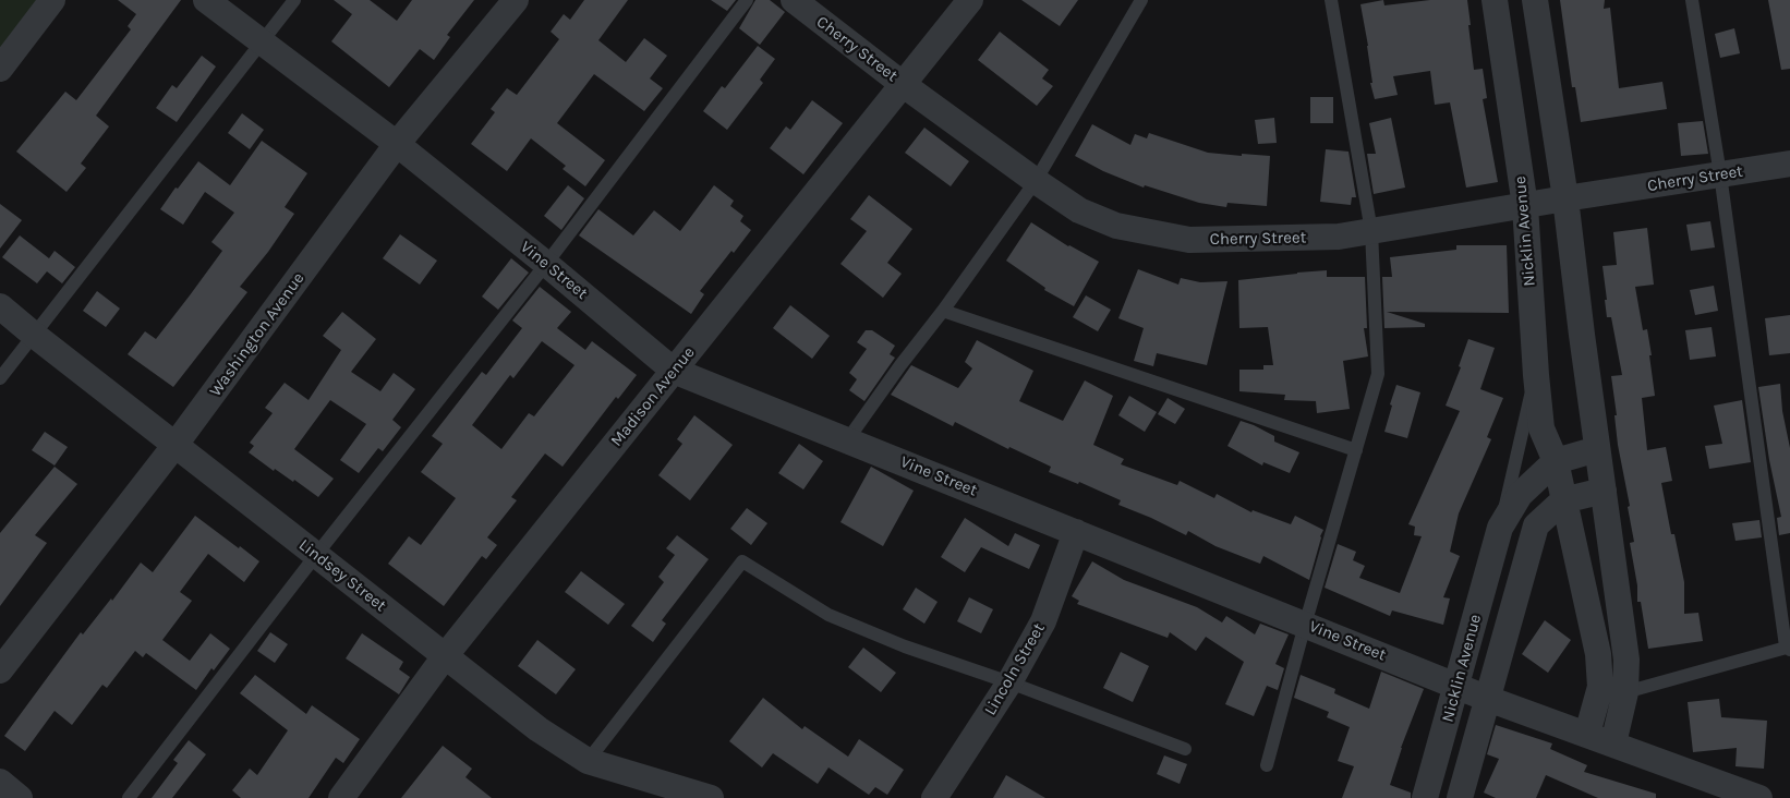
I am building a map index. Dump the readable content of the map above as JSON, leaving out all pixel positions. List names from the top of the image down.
{
  "streets": {
    "street": [
      "Cherry Street",
      "Nicklin Avenue",
      "Vine Street",
      "Washington Avenue",
      "Madison Avenue",
      "Lindsey Street",
      "Lincoln Street"
    ]
  },
  "crossings": [
    ["Cherry Street", "Nicklin Avenue"],
    ["Cherry Street", "Madison Avenue"],
    ["Nicklin Avenue", "Vine Street"],
    ["Vine Street", "Washington Avenue"],
    ["Vine Street", "Madison Avenue"],
    ["Vine Street", "Lincoln Street"],
    ["Washington Avenue", "Lindsey Street"],
    ["Madison Avenue", "Lindsey Street"]
  ]
}
